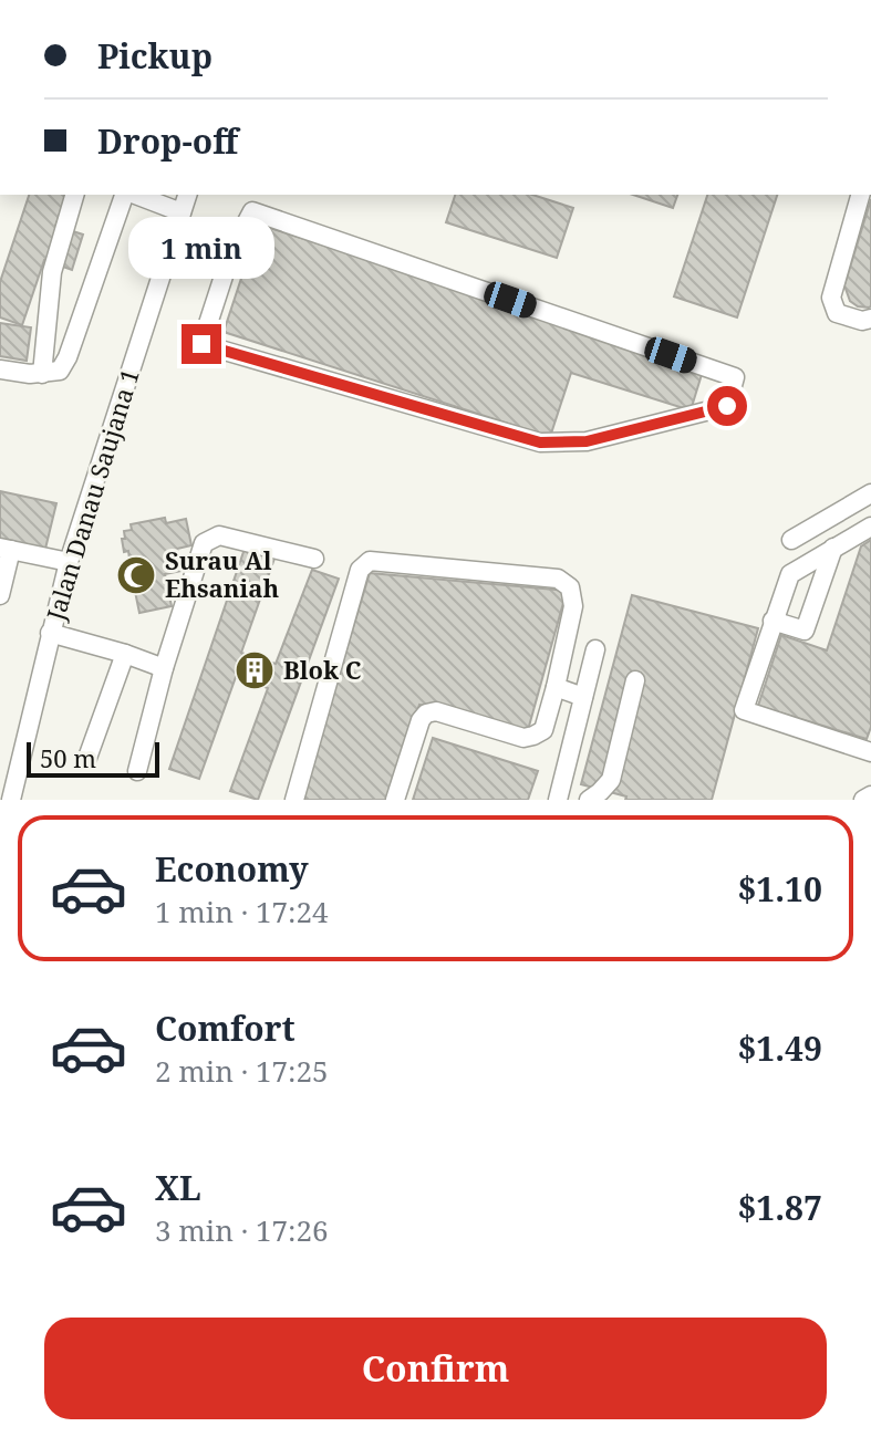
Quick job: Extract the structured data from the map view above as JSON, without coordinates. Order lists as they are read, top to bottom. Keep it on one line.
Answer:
{"streets":{"street":["Jalan Danau Saujana 1"]},"places":{"mosque":["Surau Al Ehsaniah"],"building":["Blok C"]},"scale_bar":"50 m","page":{"banner":["Pickup","Drop-off"],"bubble":"1 min","scale":"50 m","list":[{"name":"Economy","note":"1 min · 17:24","value":"$1.10"},{"name":"Comfort","note":"2 min · 17:25","value":"$1.49"},{"name":"XL","note":"3 min · 17:26","value":"$1.87"}],"buttons":"Confirm"}}
